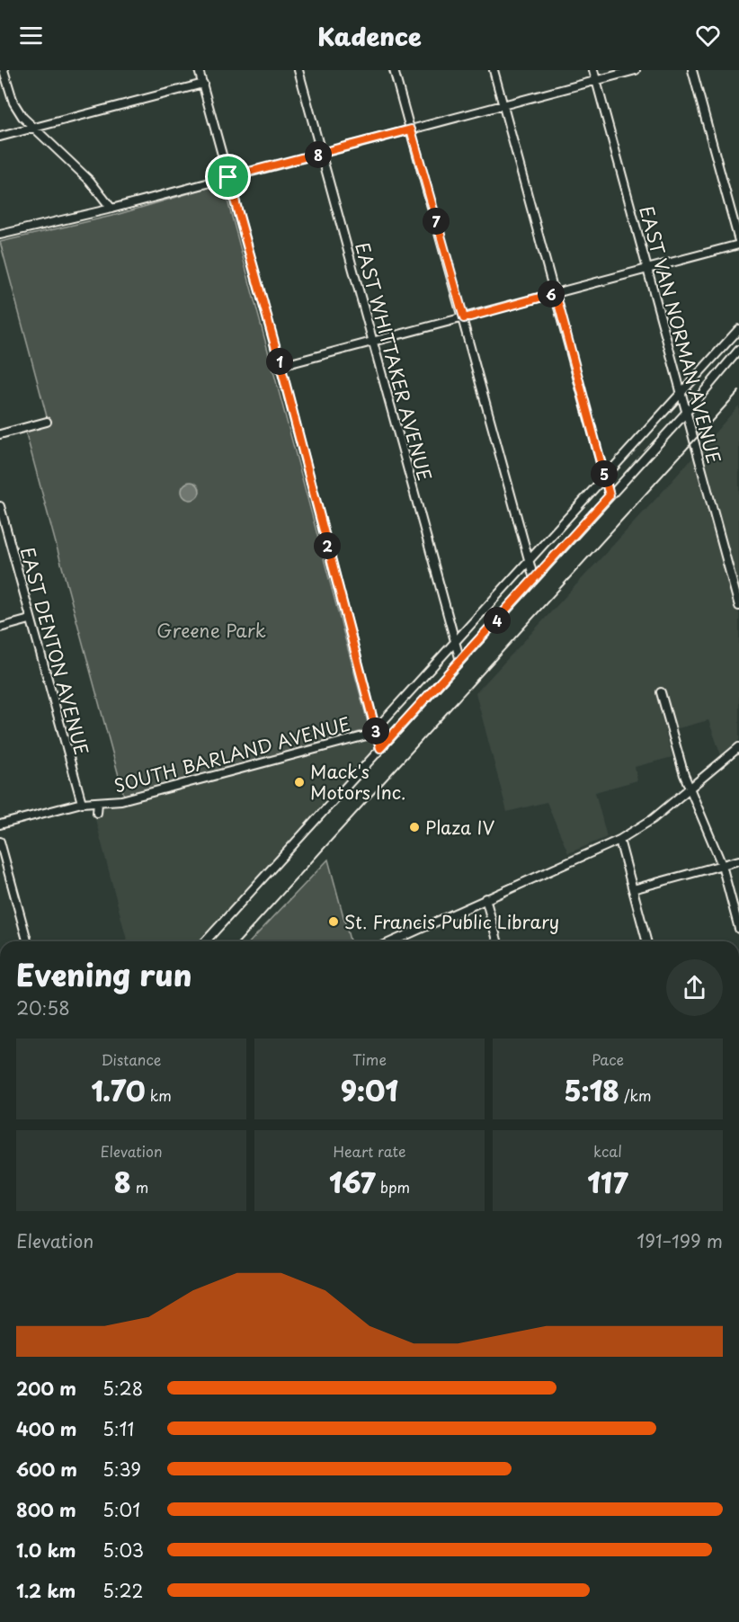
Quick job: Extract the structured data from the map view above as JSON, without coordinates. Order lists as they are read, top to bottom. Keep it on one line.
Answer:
{"streets":{"street":["EAST VAN NORMAN AVENUE","EAST WHITTAKER AVENUE","EAST DENTON AVENUE","SOUTH BARLAND AVENUE"]},"crossings":[["EAST DENTON AVENUE","SOUTH BARLAND AVENUE"]],"parks":["Greene Park"],"places":["Mack's Motors Inc.","Plaza IV","St. Francis Public Library"],"page":{"header":"Kadence","pins":["8","7","6","1","5","2","4","3"],"heading":["Evening run","20:58"],"stats":[["Distance","1.70 km"],["Time","9:01"],["Pace","5:18 /km"],["Elevation","8 m"],["Heart rate","167 bpm"],["kcal","117"]],"chart":["Elevation","191–199 m"],"list":[{"name":"200 m","note":"5:28"},{"name":"400 m","note":"5:11"},{"name":"600 m","note":"5:39"},{"name":"800 m","note":"5:01"},{"name":"1.0 km","note":"5:03"},{"name":"1.2 km","note":"5:22"}]}}
